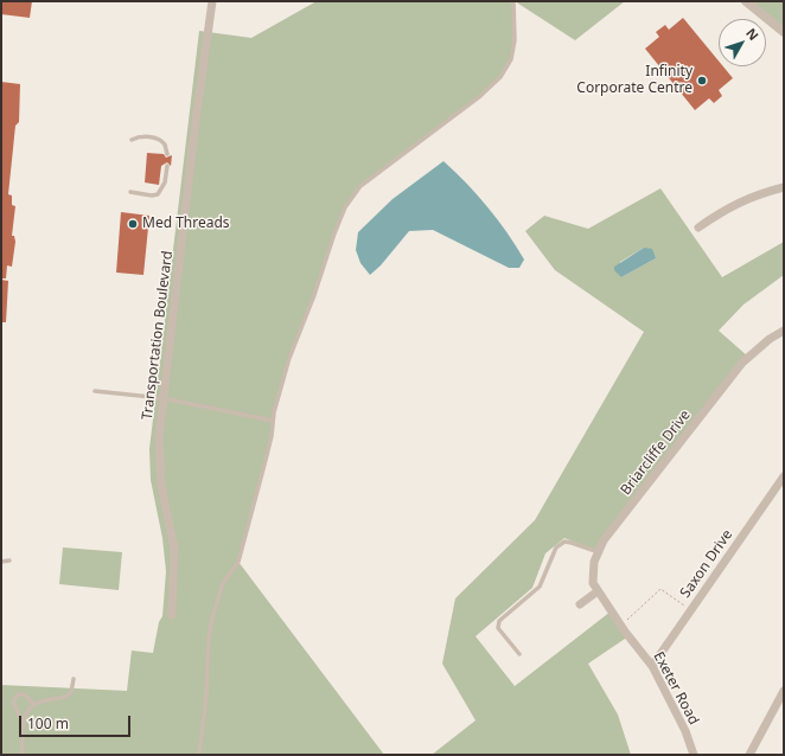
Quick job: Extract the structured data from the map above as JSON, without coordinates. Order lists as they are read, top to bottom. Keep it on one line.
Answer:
{"streets":{"street":["Transportation Boulevard","Briarcliffe Drive","Saxon Drive","Exeter Road"]},"crossings":[["Briarcliffe Drive","Exeter Road"],["Saxon Drive","Exeter Road"]],"places":["Infinity Corporate Centre","Med Threads"],"scale_bar":"100 m","north":"top right"}
